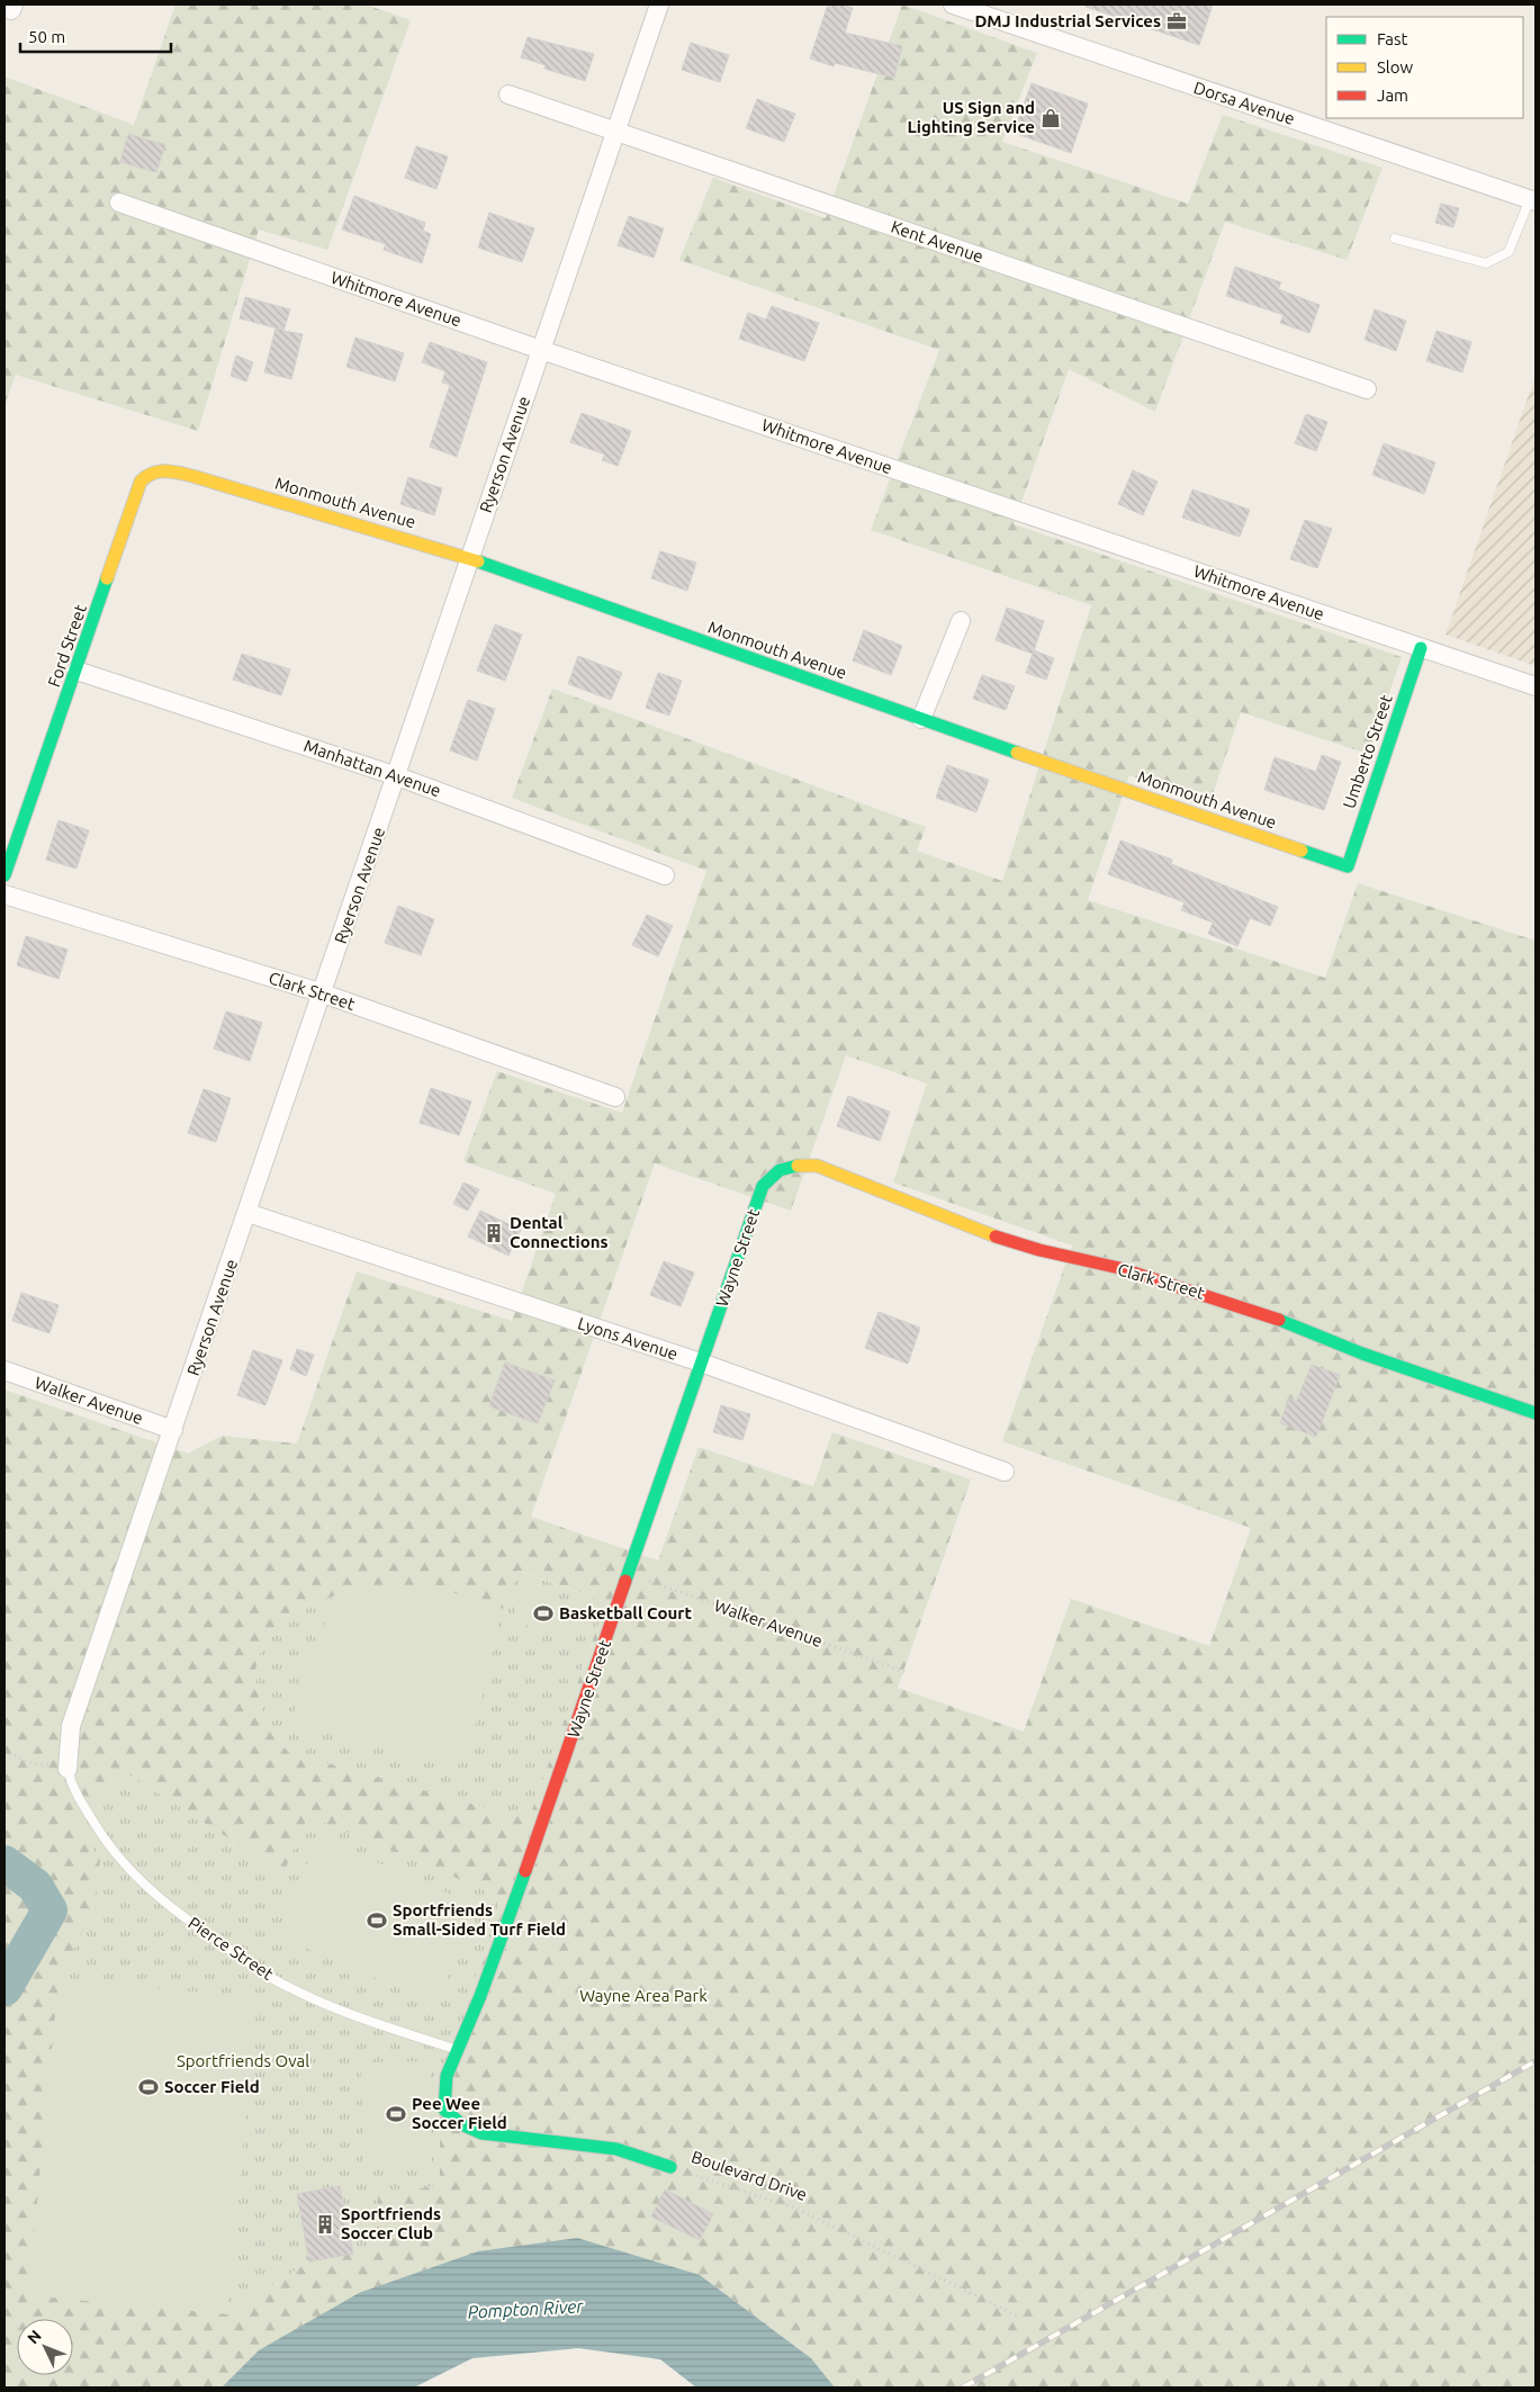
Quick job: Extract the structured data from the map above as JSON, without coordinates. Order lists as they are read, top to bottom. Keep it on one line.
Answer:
{"streets":{"street":["Dorsa Avenue","Kent Avenue","Whitmore Avenue","Ryerson Avenue","Monmouth Avenue","Ford Street","Umberto Street","Manhattan Avenue","Clark Street","Wayne Street","Lyons Avenue","Walker Avenue","Boulevard Drive"],"lane":["Pierce Street"]},"crossings":[["Kent Avenue","Ryerson Avenue"],["Whitmore Avenue","Ryerson Avenue"],["Whitmore Avenue","Umberto Street"],["Ryerson Avenue","Monmouth Avenue"],["Ryerson Avenue","Manhattan Avenue"],["Ryerson Avenue","Clark Street"],["Ryerson Avenue","Lyons Avenue"],["Ryerson Avenue","Walker Avenue"],["Ryerson Avenue","Pierce Street"],["Monmouth Avenue","Ford Street"],["Monmouth Avenue","Umberto Street"],["Ford Street","Manhattan Avenue"],["Clark Street","Wayne Street"],["Wayne Street","Lyons Avenue"],["Wayne Street","Walker Avenue"],["Wayne Street","Pierce Street"],["Wayne Street","Boulevard Drive"]],"water":["Pompton River"],"parks":["Wayne Area Park","Sportfriends Oval"],"places":{"office":["DMJ Industrial Services"],"shop":["US Sign and Lighting Service"],"building":["Dental Connections","Sportfriends Soccer Club"],"sports":["Basketball Court","Sportfriends Small-Sided Turf Field","Soccer Field","Pee Wee Soccer Field"]},"legend":["Fast","Slow","Jam"],"scale_bar":"50 m","north":"top left"}
